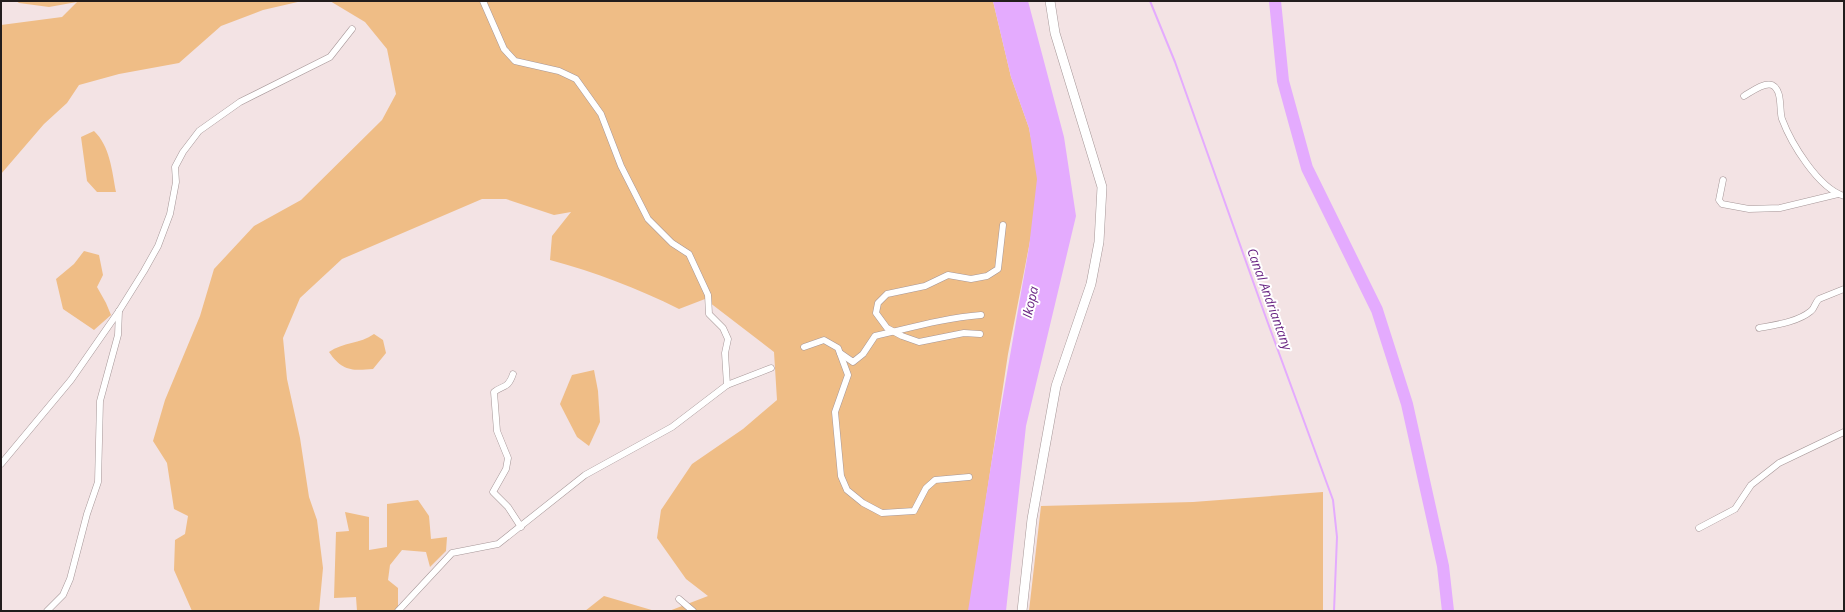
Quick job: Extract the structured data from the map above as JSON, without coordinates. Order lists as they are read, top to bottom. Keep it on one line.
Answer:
{"water":["Canal Andriantany","Ikopa"]}
